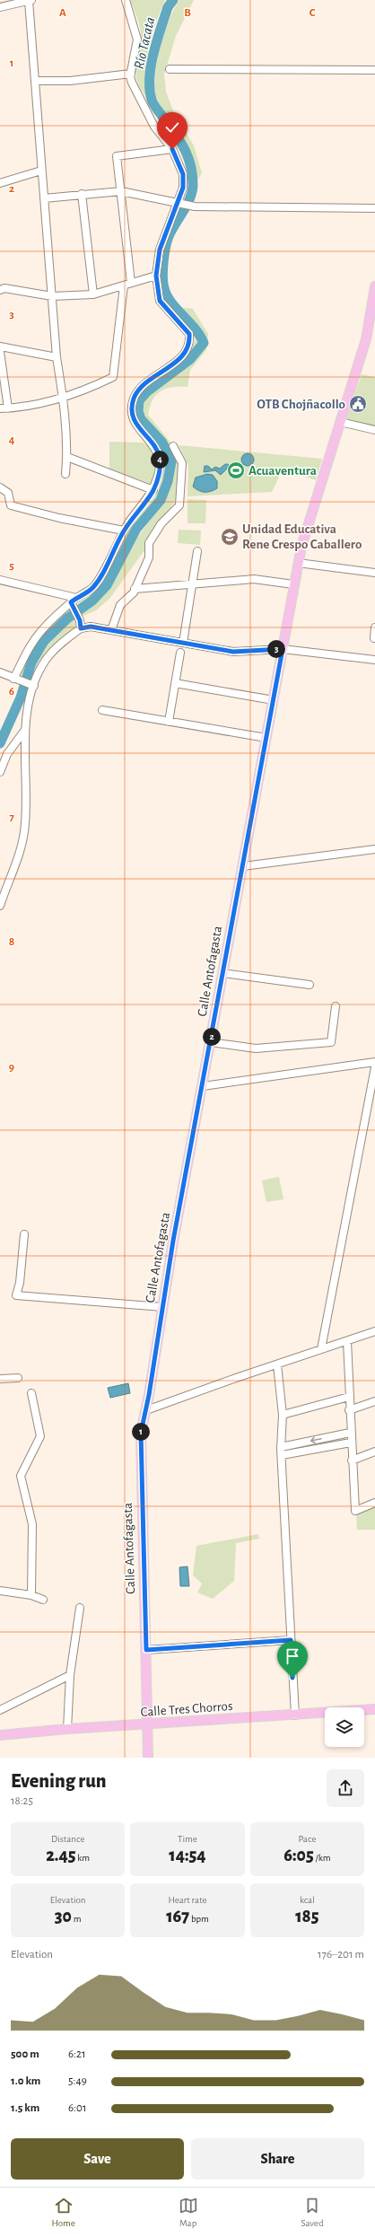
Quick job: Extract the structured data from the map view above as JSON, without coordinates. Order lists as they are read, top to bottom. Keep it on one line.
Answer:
{"streets":{"main road":["Calle Antofagasta","Calle Tres Chorros"]},"crossings":[["Calle Antofagasta","Calle Tres Chorros"]],"water":["Río Tacata"],"places":{"public building":["OTB Chojñacollo"],"sports":["Acuaventura"],"school or university":["Unidad Educativa Rene Crespo Caballero"]},"page":{"pins":["4","3","2","1"],"heading":["Evening run","18:25"],"stats":[["Distance","2.45 km"],["Time","14:54"],["Pace","6:05 /km"],["Elevation","30 m"],["Heart rate","167 bpm"],["kcal","185"]],"chart":["Elevation","176–201 m"],"list":[{"name":"500 m","note":"6:21"},{"name":"1.0 km","note":"5:49"},{"name":"1.5 km","note":"6:01"}],"buttons":["Save","Share"],"tabs":["Home","Map","Saved"]},"grid":{"columns":["A","B","C"],"rows":["1","2","3","4","5","6","7","8","9"]}}
